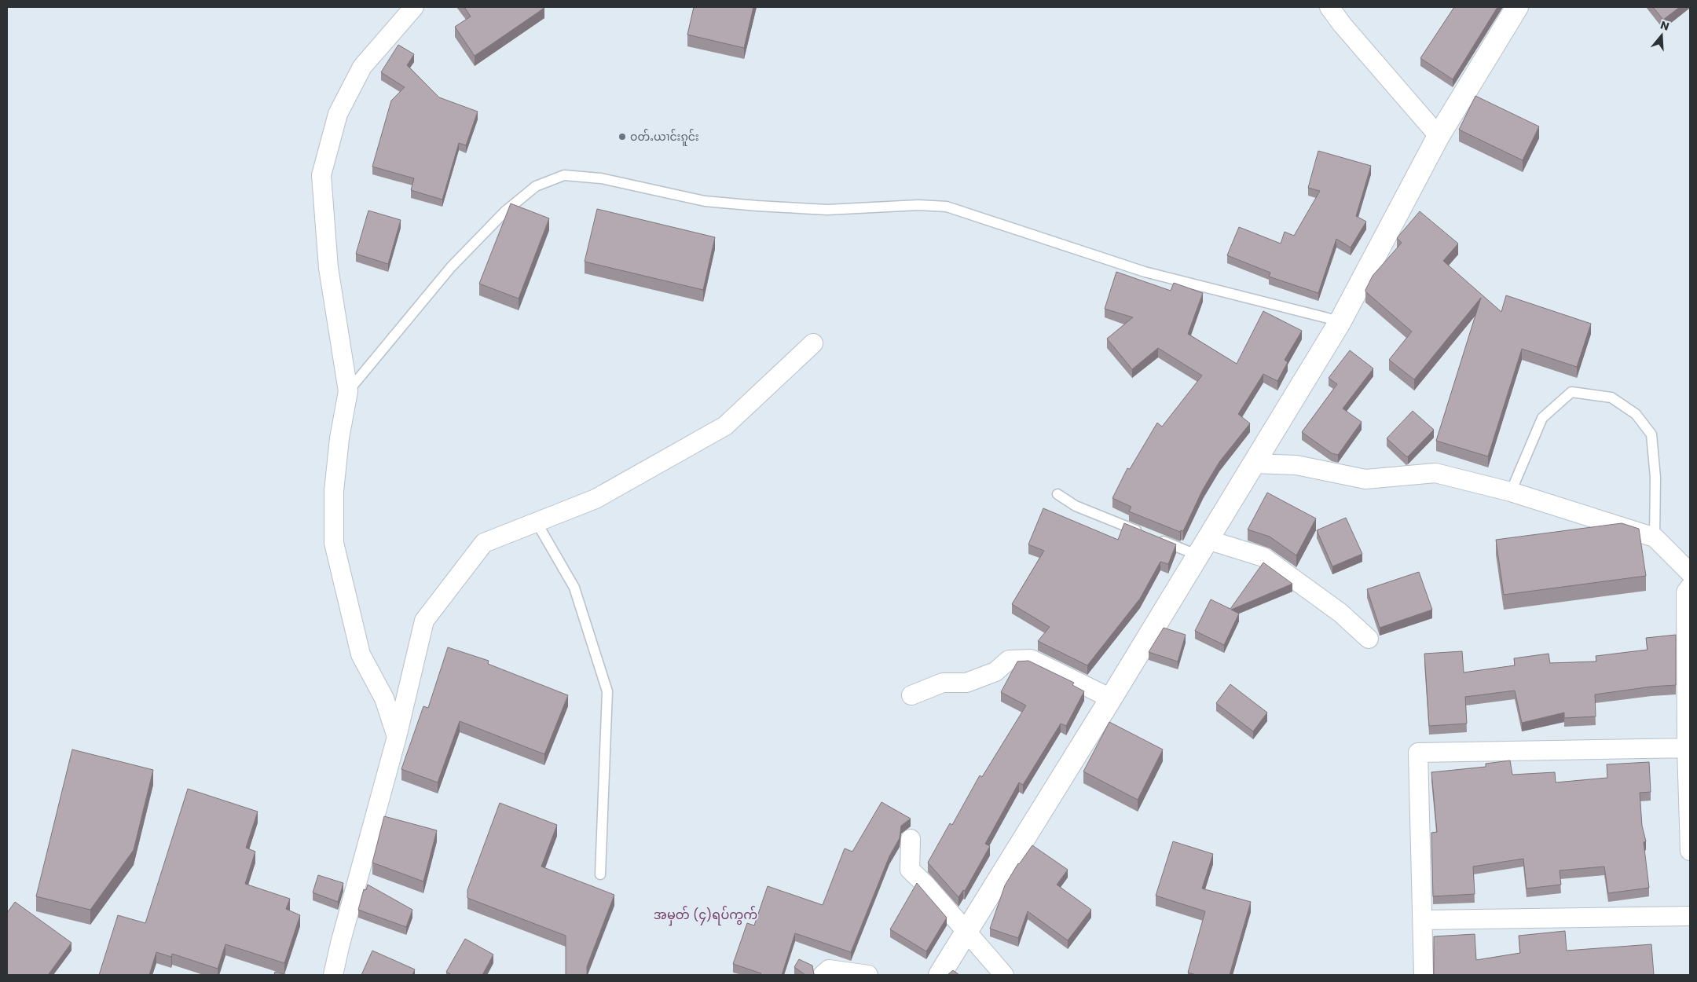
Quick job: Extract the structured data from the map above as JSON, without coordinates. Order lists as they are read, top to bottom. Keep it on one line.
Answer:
{"districts":["အမှတ် (၄)ရပ်ကွက်"],"places":["ဝတ်ႉယၢင်းၵူင်း"],"north":"top"}
